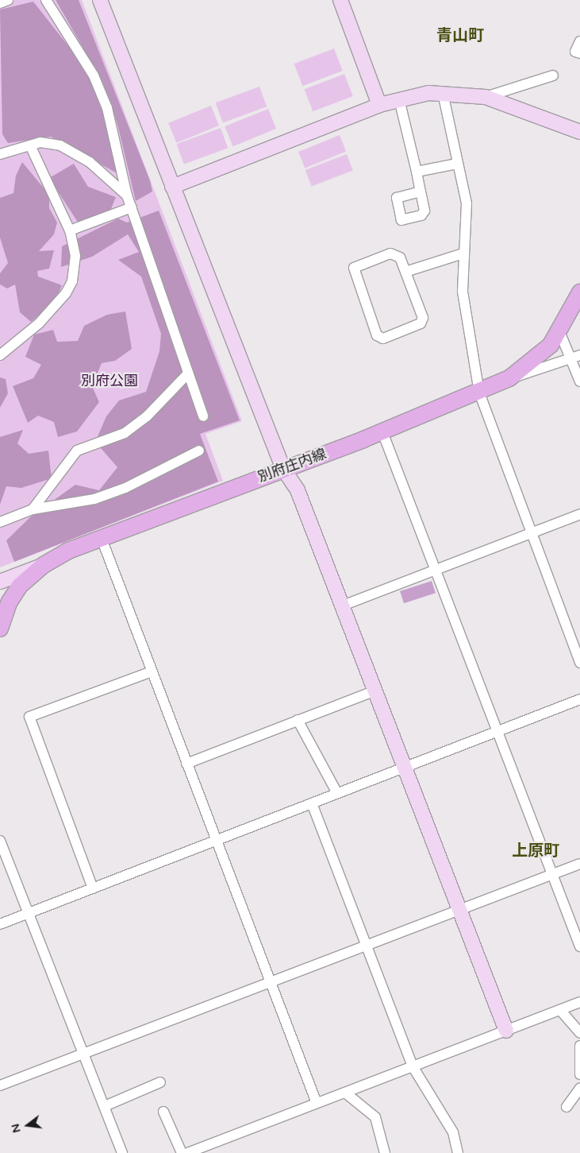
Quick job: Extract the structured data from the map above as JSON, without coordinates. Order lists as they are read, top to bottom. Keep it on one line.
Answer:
{"streets":{"main road":["別府庄内線"]},"districts":["青山町","上原町"],"parks":["別府公園"],"north":"left"}
